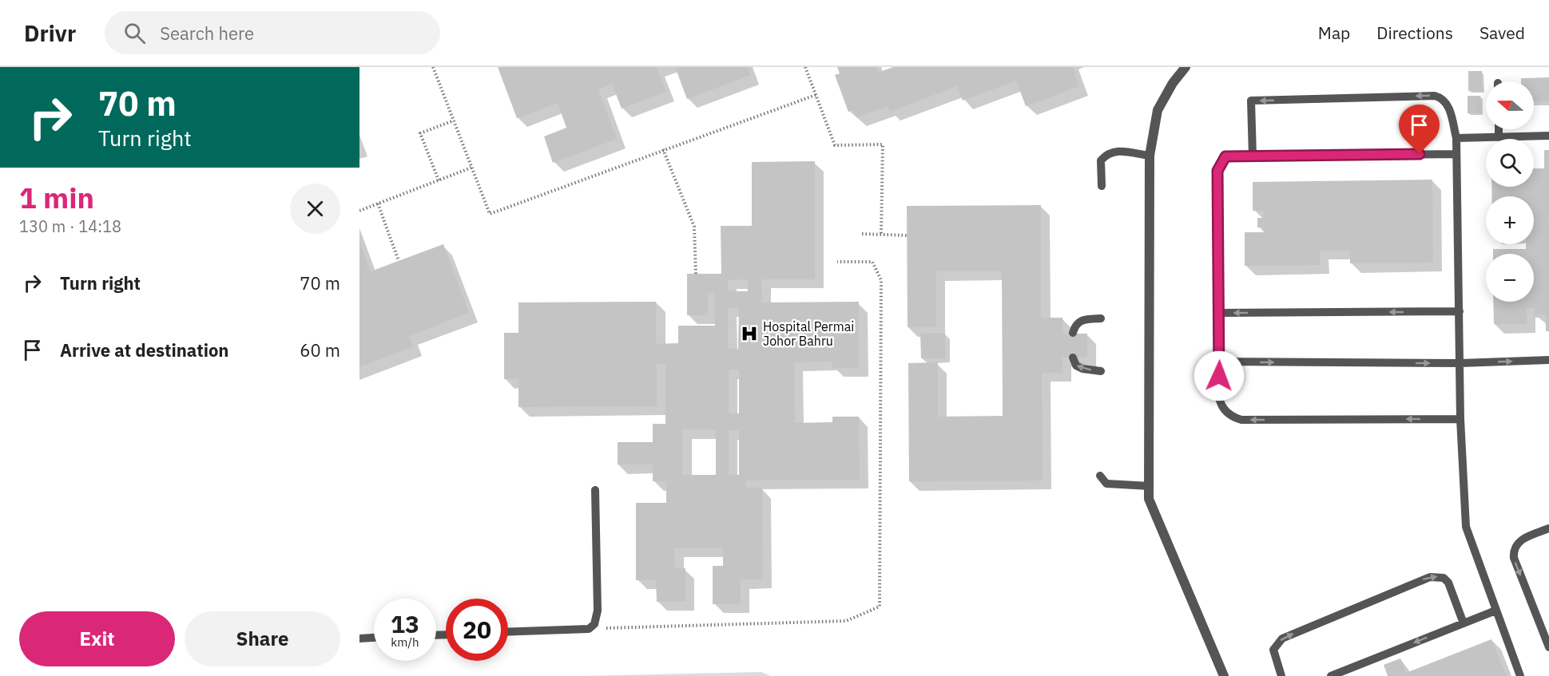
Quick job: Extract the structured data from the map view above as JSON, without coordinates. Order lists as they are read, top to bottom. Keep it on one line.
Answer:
{"places":{"hospital":["Hospital Permai Johor Bahru"]},"north":"left","page":{"header":"Drivr","search":"Search here","nav":["Map","Directions","Saved"],"turn":["70 m","Turn right"],"map_buttons":["+","−"],"heading":["1 min","130 m · 14:18"],"list":[{"name":"Turn right","value":"70 m"},{"name":"Arrive at destination","value":"60 m"}],"speed":"13 km/h","limit":"20","buttons":["Exit","Share"]}}
